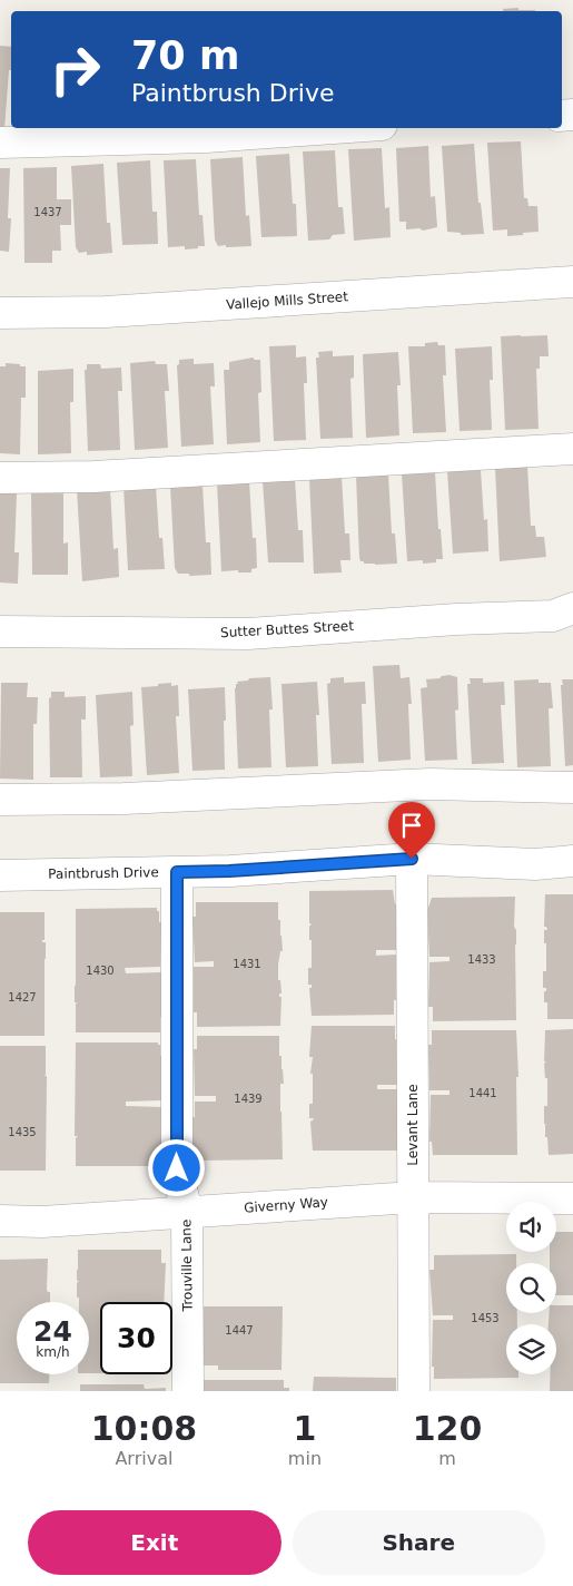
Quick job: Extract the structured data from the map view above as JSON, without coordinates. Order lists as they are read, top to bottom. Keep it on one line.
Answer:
{"streets":{"street":["Vallejo Mills Street","Sutter Buttes Street","Paintbrush Drive","Levant Lane","Giverny Way","Trouville Lane"]},"crossings":[["Paintbrush Drive","Levant Lane"],["Paintbrush Drive","Trouville Lane"],["Levant Lane","Giverny Way"],["Giverny Way","Trouville Lane"]],"house_numbers":["1437","1433","1431","1430","1427","1441","1439","1435","1453","1447"],"page":{"turn":["70 m","Paintbrush Drive"],"speed":"24 km/h","limit":"30","eta":["10:08","Arrival","1","min","120","m"],"buttons":["Exit","Share"]}}
